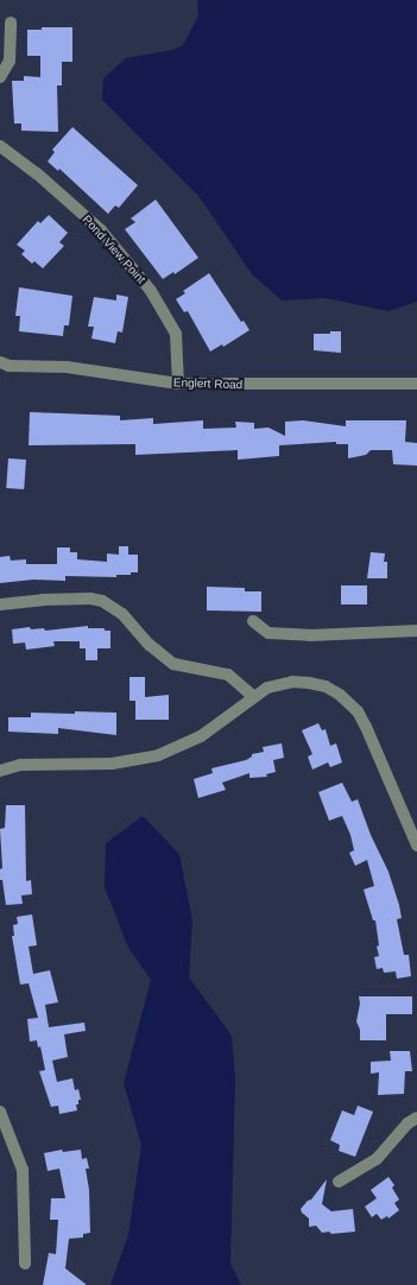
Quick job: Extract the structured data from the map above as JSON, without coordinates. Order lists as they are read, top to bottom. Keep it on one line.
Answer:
{"streets":{"street":["Pond View Point","Englert Road"]},"crossings":[["Pond View Point","Englert Road"]]}
